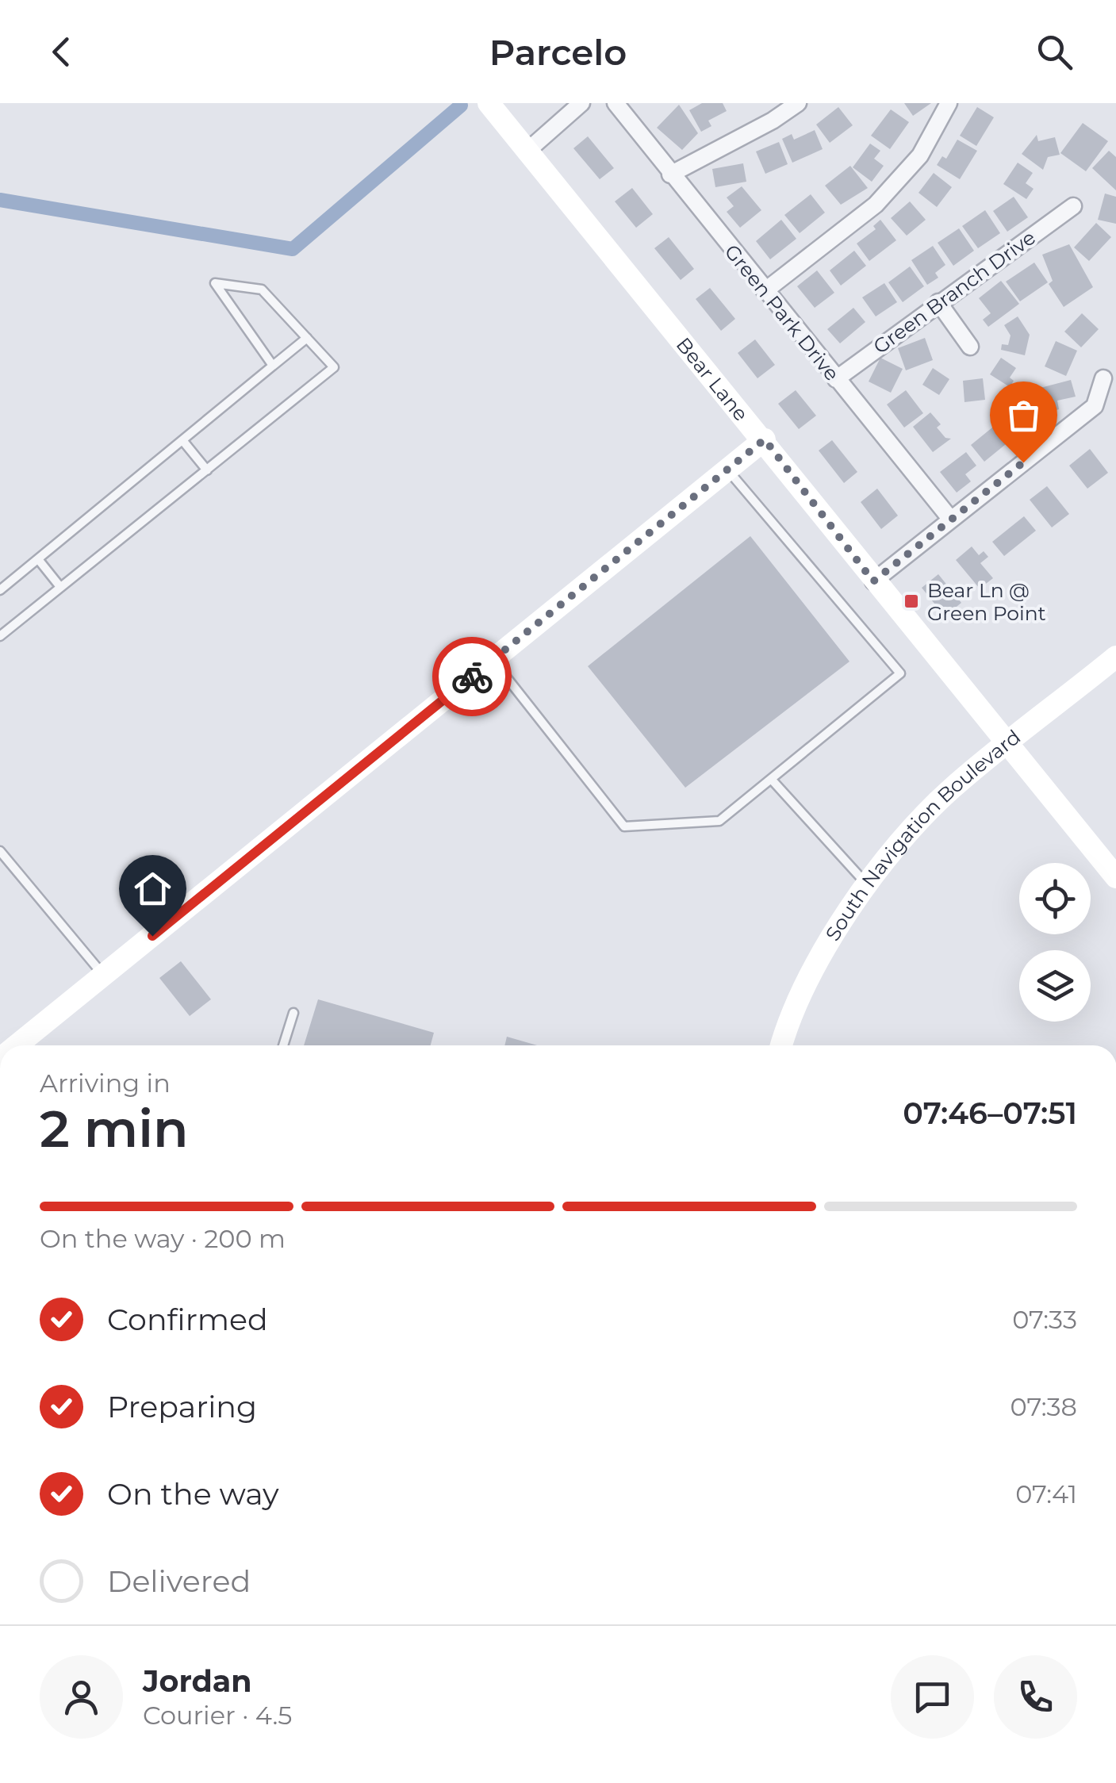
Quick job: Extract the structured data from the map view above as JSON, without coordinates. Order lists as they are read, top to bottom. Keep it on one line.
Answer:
{"streets":{"street":["Green Branch Drive","Green Park Drive","Bear Lane","South Navigation Boulevard"]},"crossings":[["Green Branch Drive","Green Park Drive"],["Bear Lane","South Navigation Boulevard"]],"places":{"transit":["Bear Ln @ Green Point"]},"page":{"header":"Parcelo","heading":["2 min","Arriving in","07:46–07:51"],"panel":["Jordan","Courier · 4.5"],"bar":"On the way · 200 m","list":[["Confirmed","07:33"],["Preparing","07:38"],["On the way","07:41"],"Delivered"]}}
